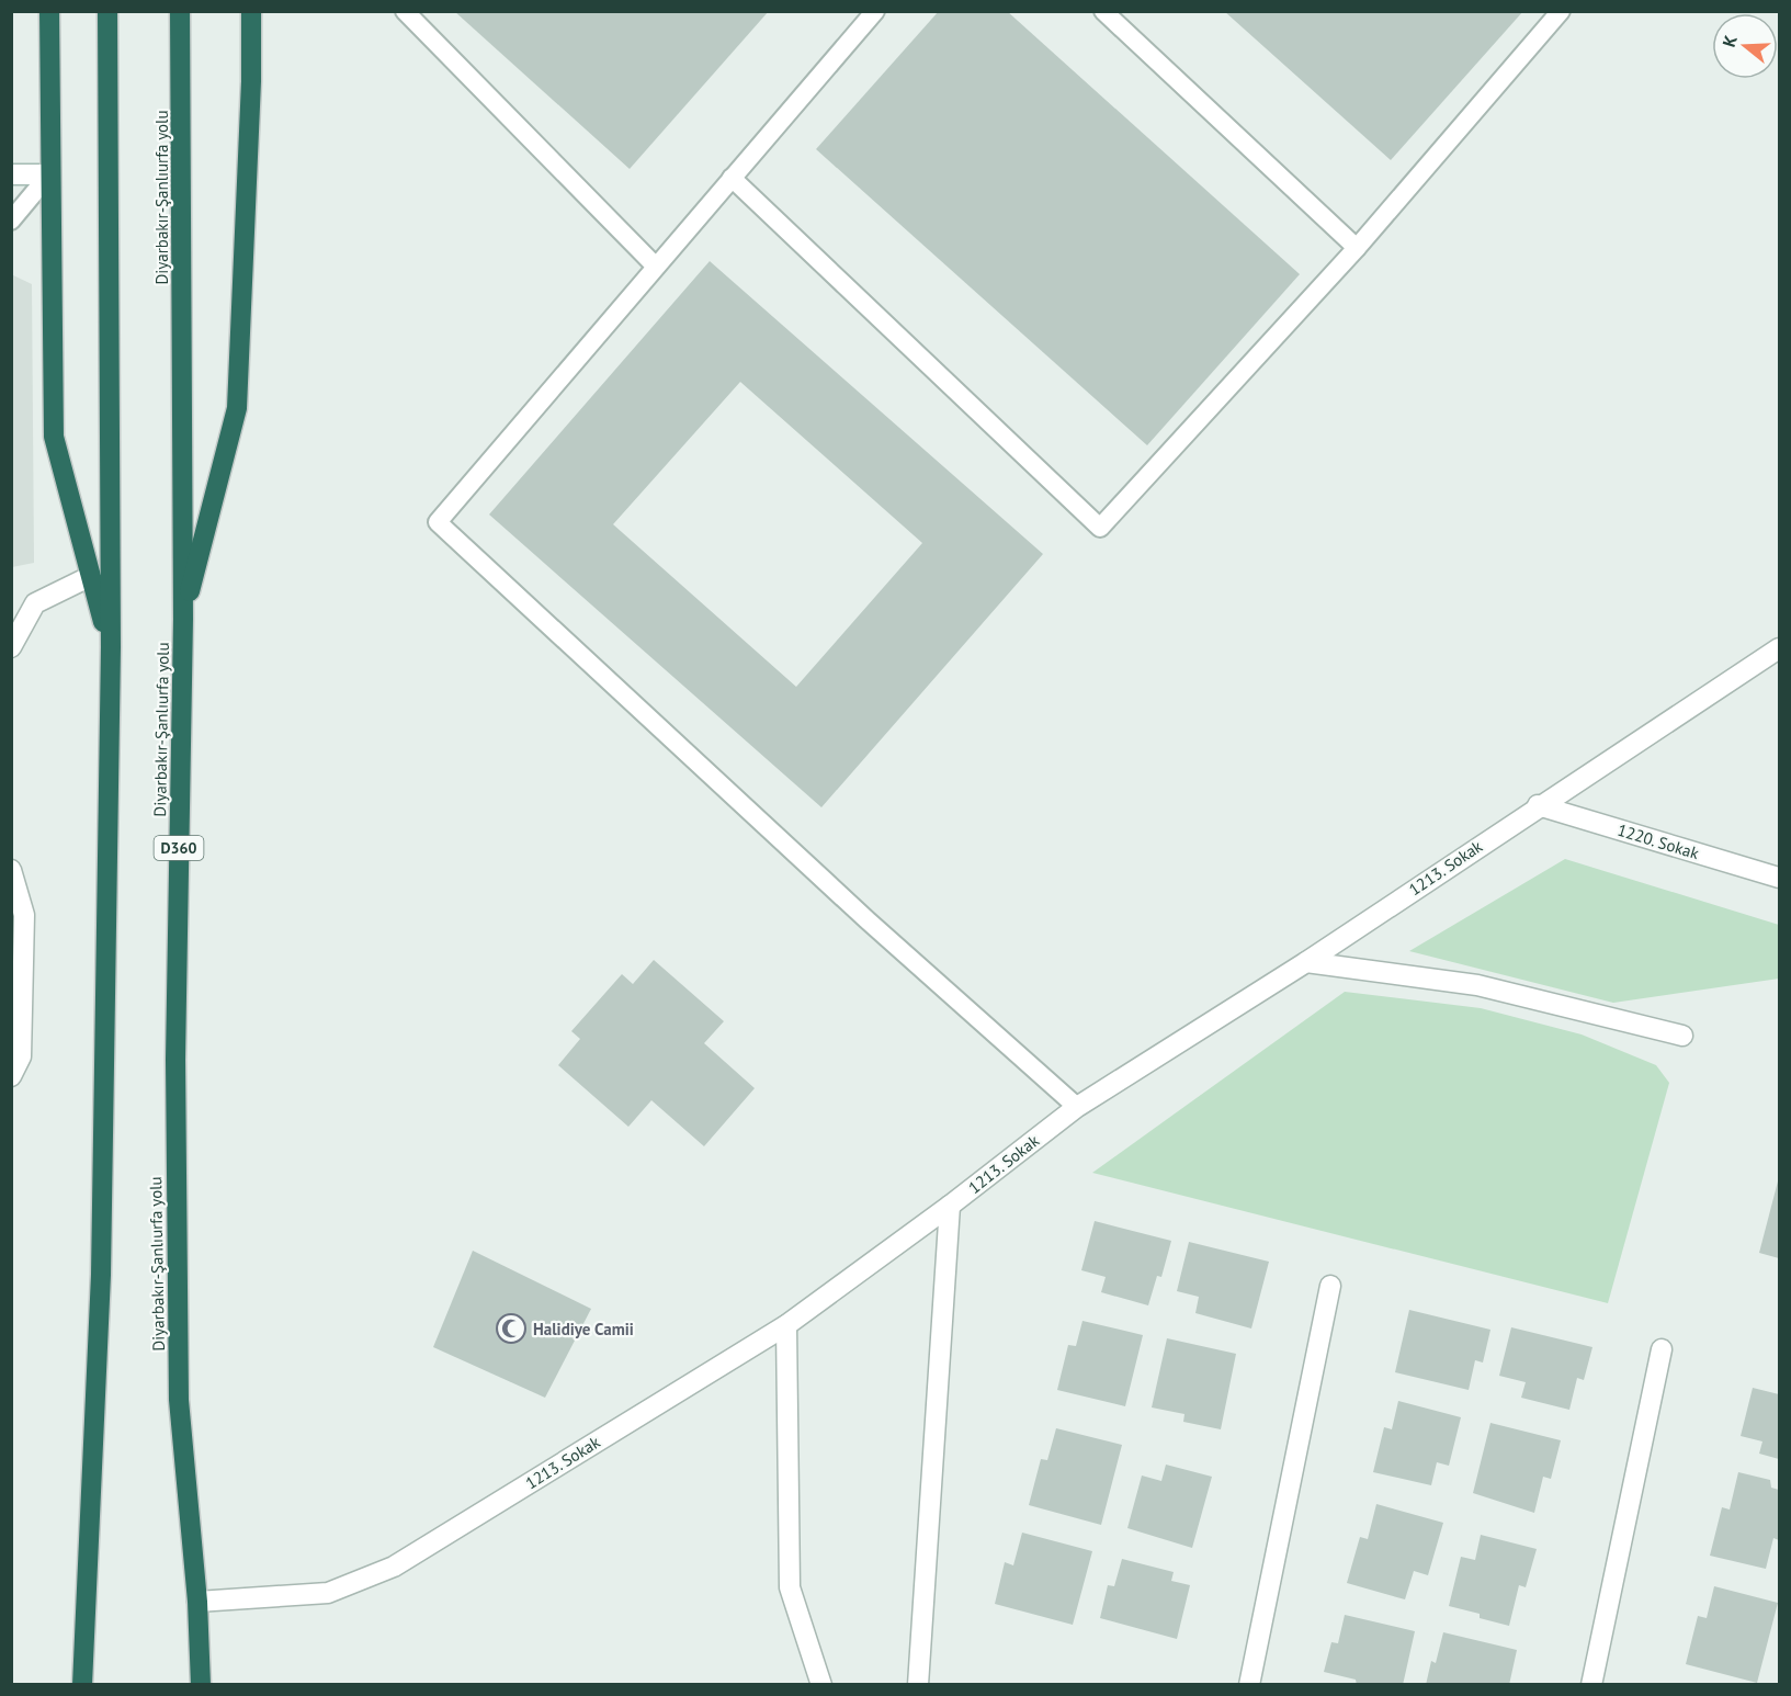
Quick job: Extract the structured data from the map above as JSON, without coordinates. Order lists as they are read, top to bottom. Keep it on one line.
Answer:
{"streets":{"highway":["Diyarbakır-Şanlıurfa yolu","D360"],"street":["1220. Sokak","1213. Sokak"]},"crossings":[["Diyarbakır-Şanlıurfa yolu","1213. Sokak"],["1220. Sokak","1213. Sokak"]],"places":{"mosque":["Halidiye Camii"]},"north":"left"}
